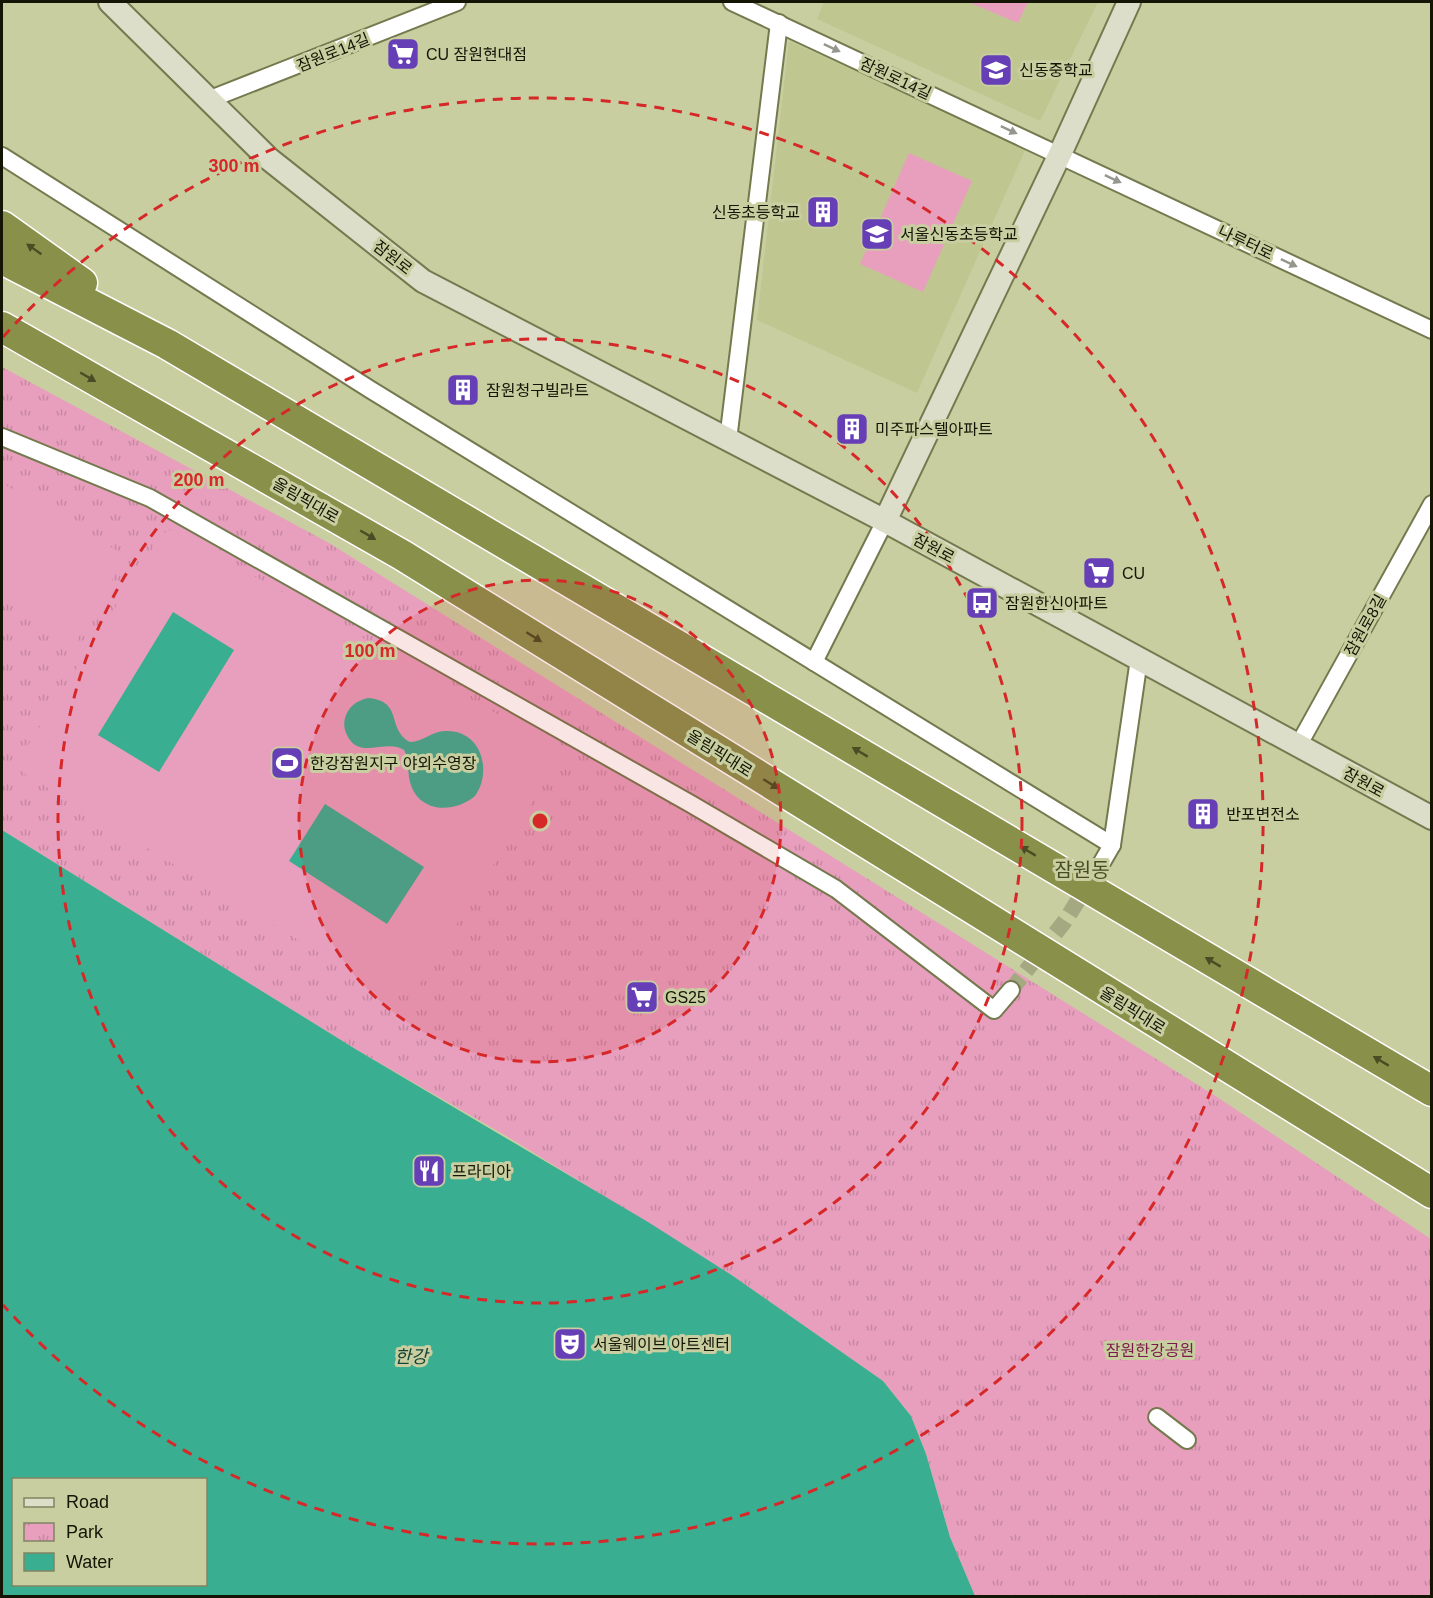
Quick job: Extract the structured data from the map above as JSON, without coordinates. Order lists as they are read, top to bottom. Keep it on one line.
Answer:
{"streets":{"highway":["올림픽대로"],"main road":["잠원로"],"street":["잠원로14길","나루터로","잠원로8길"]},"crossings":[["잠원로14길","나루터로"],["잠원로14길","잠원로"],["잠원로","잠원로8길"]],"one_way":["잠원로14길","나루터로"],"districts":["잠원동"],"water":["한강"],"parks":["잠원한강공원"],"places":{"supermarket":["CU 잠원현대점","CU","GS25"],"school or university":["신동중학교","서울신동초등학교"],"building":["신동초등학교","잠원청구빌라트","미주파스텔아파트","반포변전소"],"bus stop":["잠원한신아파트"],"sports":["한강잠원지구 야외수영장"],"restaurant":["프라디아"],"theatre":["서울웨이브 아트센터"]},"legend":["Road","Park","Water"],"rings":["300 m","200 m","100 m"]}
